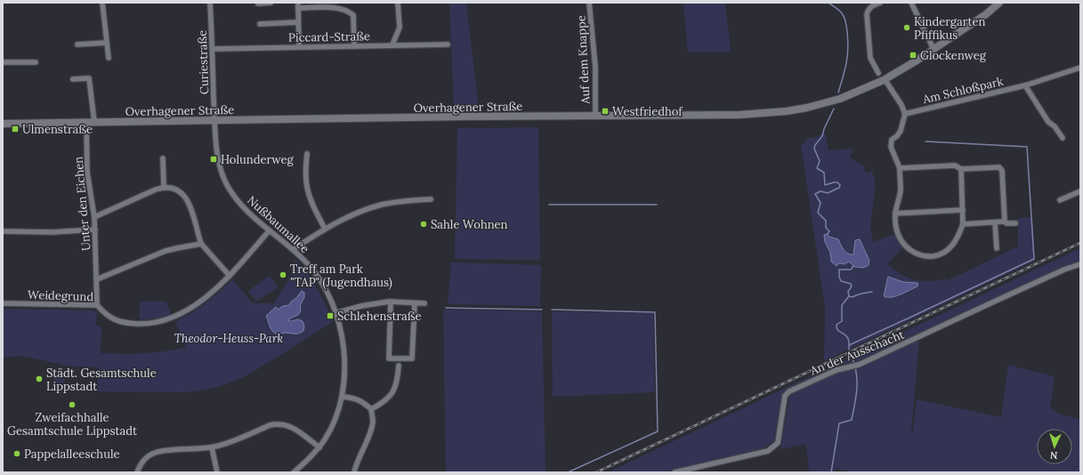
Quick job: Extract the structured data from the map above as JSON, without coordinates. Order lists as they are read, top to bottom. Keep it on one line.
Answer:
{"streets":{"main road":["Overhagener Straße"],"street":["Piccard-Straße","Auf dem Knappe","Curiestraße","Am Schloßpark","Unter den Eichen","Nußbaumallee","Weidegrund","An der Ausschacht"]},"crossings":[["Piccard-Straße","Curiestraße"],["Auf dem Knappe","Overhagener Straße"],["Curiestraße","Overhagener Straße"],["Curiestraße","Nußbaumallee"],["Overhagener Straße","Unter den Eichen"],["Overhagener Straße","Nußbaumallee"],["Unter den Eichen","Weidegrund"],["Nußbaumallee","Weidegrund"]],"parks":["Theodor-Heuss-Park"],"places":{"other":["Kindergarten Pfiffikus","Sahle Wohnen","Treff am Park \"TAP\" (Jugendhaus)","Städt. Gesamtschule Lippstadt","Zweifachhalle Gesamtschule Lippstadt","Pappelalleeschule"],"transit":["Glockenweg","Westfriedhof","Ulmenstraße","Holunderweg","Schlehenstraße"]},"north":"bottom"}
